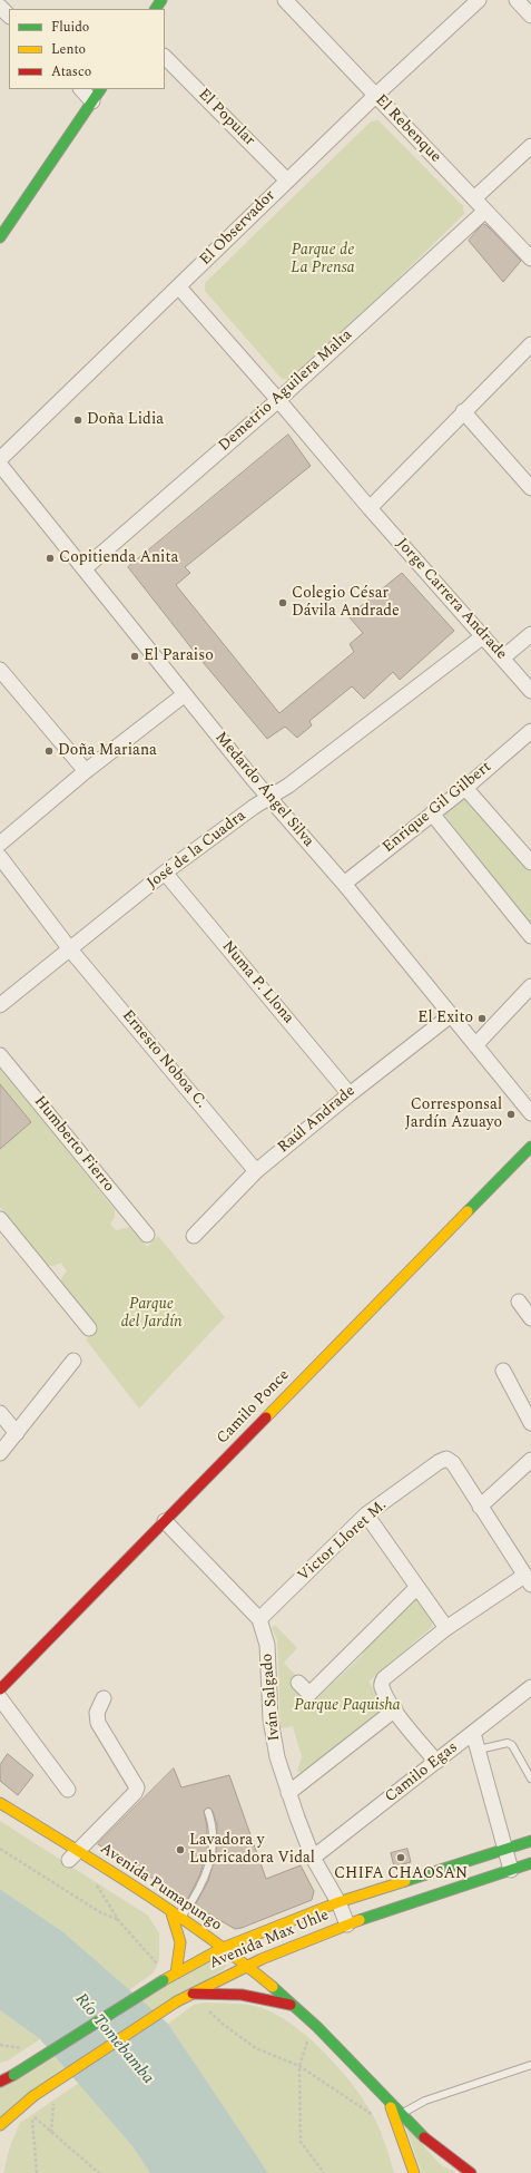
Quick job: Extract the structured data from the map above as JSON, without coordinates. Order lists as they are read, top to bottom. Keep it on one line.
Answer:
{"streets":{"main road":["Camilo Ponce","Avenida Pumapungo","Avenida Max Uhle"],"street":["El Popular","El Rebenque","El Observador","Demetrio Aguilera Malta","Jorge Carrera Andrade","Medardo Ángel Silva","Enrique Gil Gilbert","José de la Cuadra","Numa P. Llona","Ernesto Noboa C.","Raúl Andrade","Humberto Fierro","Victor Lloret M.","Iván Salgado","Camilo Egas"]},"crossings":[["El Popular","El Observador"],["El Rebenque","El Observador"],["El Rebenque","Demetrio Aguilera Malta"],["El Observador","Jorge Carrera Andrade"],["Demetrio Aguilera Malta","Jorge Carrera Andrade"],["Demetrio Aguilera Malta","Medardo Ángel Silva"],["Jorge Carrera Andrade","José de la Cuadra"],["Medardo Ángel Silva","Enrique Gil Gilbert"],["Medardo Ángel Silva","José de la Cuadra"],["Medardo Ángel Silva","Raúl Andrade"],["José de la Cuadra","Numa P. Llona"],["José de la Cuadra","Ernesto Noboa C."],["Numa P. Llona","Raúl Andrade"],["Ernesto Noboa C.","Raúl Andrade"],["Camilo Ponce","Iván Salgado"],["Victor Lloret M.","Iván Salgado"],["Iván Salgado","Camilo Egas"],["Iván Salgado","Avenida Max Uhle"],["Avenida Pumapungo","Avenida Max Uhle"]],"water":["Río Tomebamba"],"parks":["Parque de La Prensa","Parque del Jardín","Parque Paquisha"],"places":["Doña Lidia","Copitienda Anita","Colegio César Dávila Andrade","El Paraiso","Doña Mariana","El Exito","Corresponsal Jardín Azuayo","Lavadora y Lubricadora Vidal","CHIFA CHAOSAN"],"legend":["Fluido","Lento","Atasco"]}
